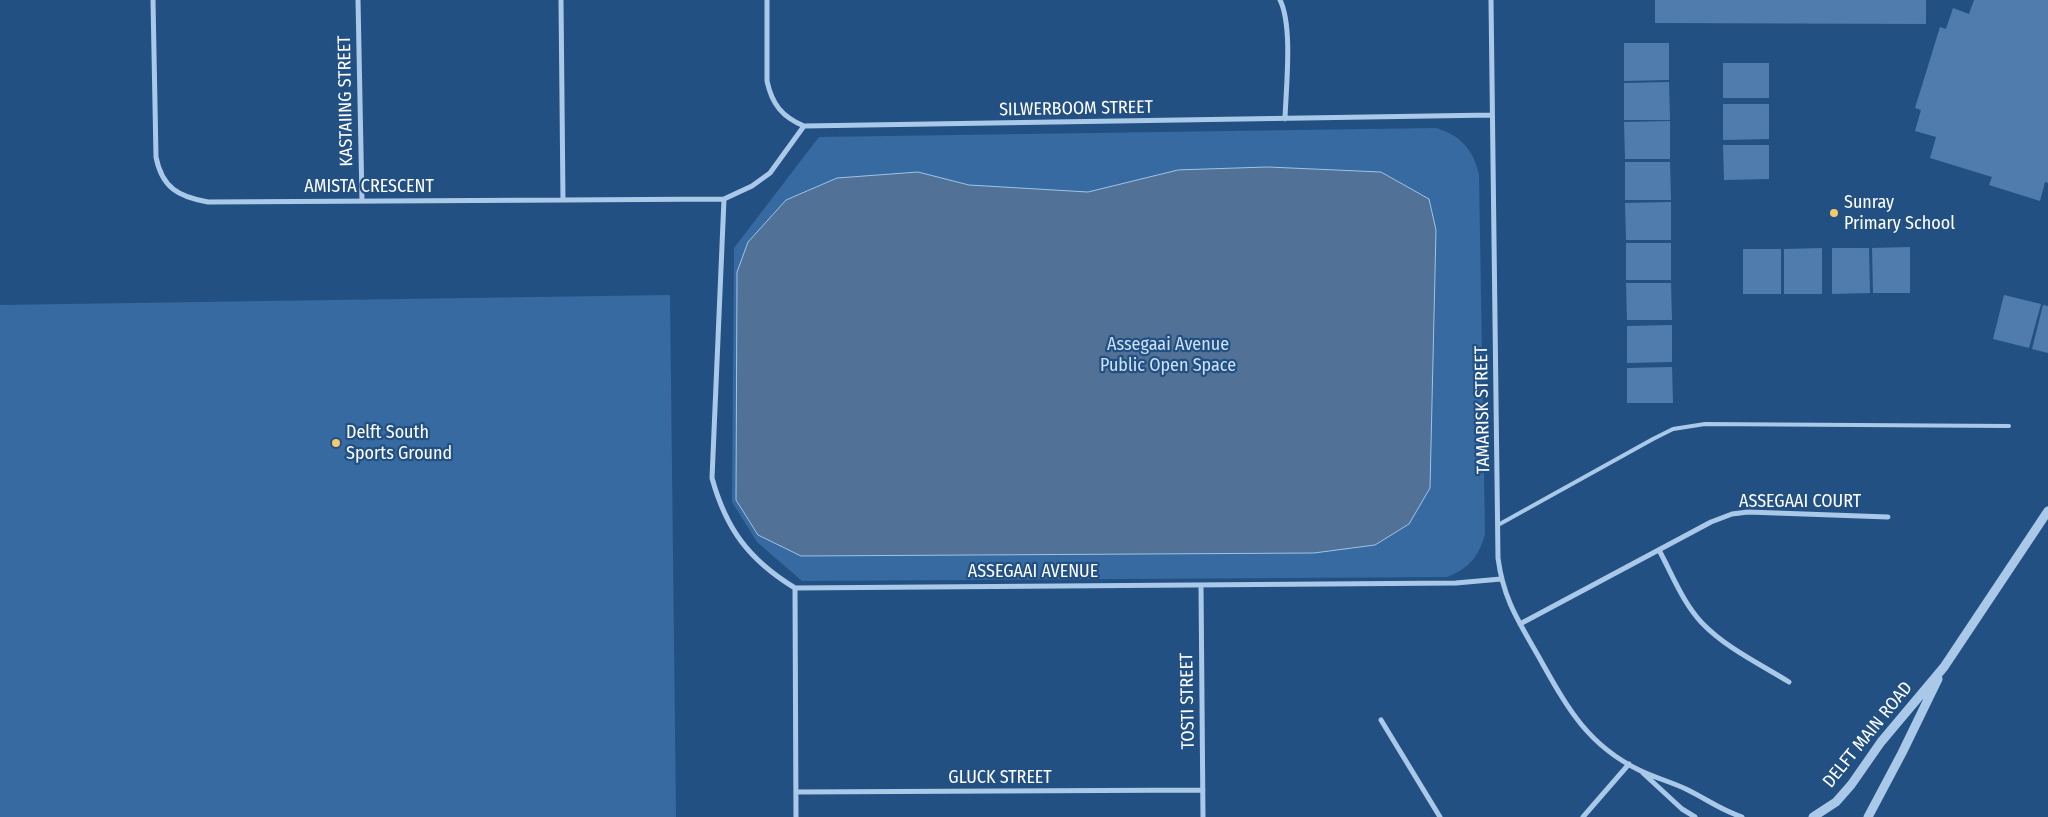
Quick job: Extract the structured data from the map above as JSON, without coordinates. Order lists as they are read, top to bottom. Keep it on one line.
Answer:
{"streets":{"street":["KASTAIING STREET","SILWERBOOM STREET","AMISTA CRESCENT","TAMARISK STREET","ASSEGAAI COURT","ASSEGAAI AVENUE","TOSTI STREET","DELFT MAIN ROAD","GLUCK STREET"]},"crossings":[["KASTAIING STREET","AMISTA CRESCENT"],["SILWERBOOM STREET","TAMARISK STREET"],["TAMARISK STREET","ASSEGAAI COURT"],["TAMARISK STREET","ASSEGAAI AVENUE"],["ASSEGAAI AVENUE","TOSTI STREET"],["TOSTI STREET","GLUCK STREET"]],"parks":["Assegaai Avenue Public Open Space"],"places":["Sunray Primary School","Delft South Sports Ground"]}
